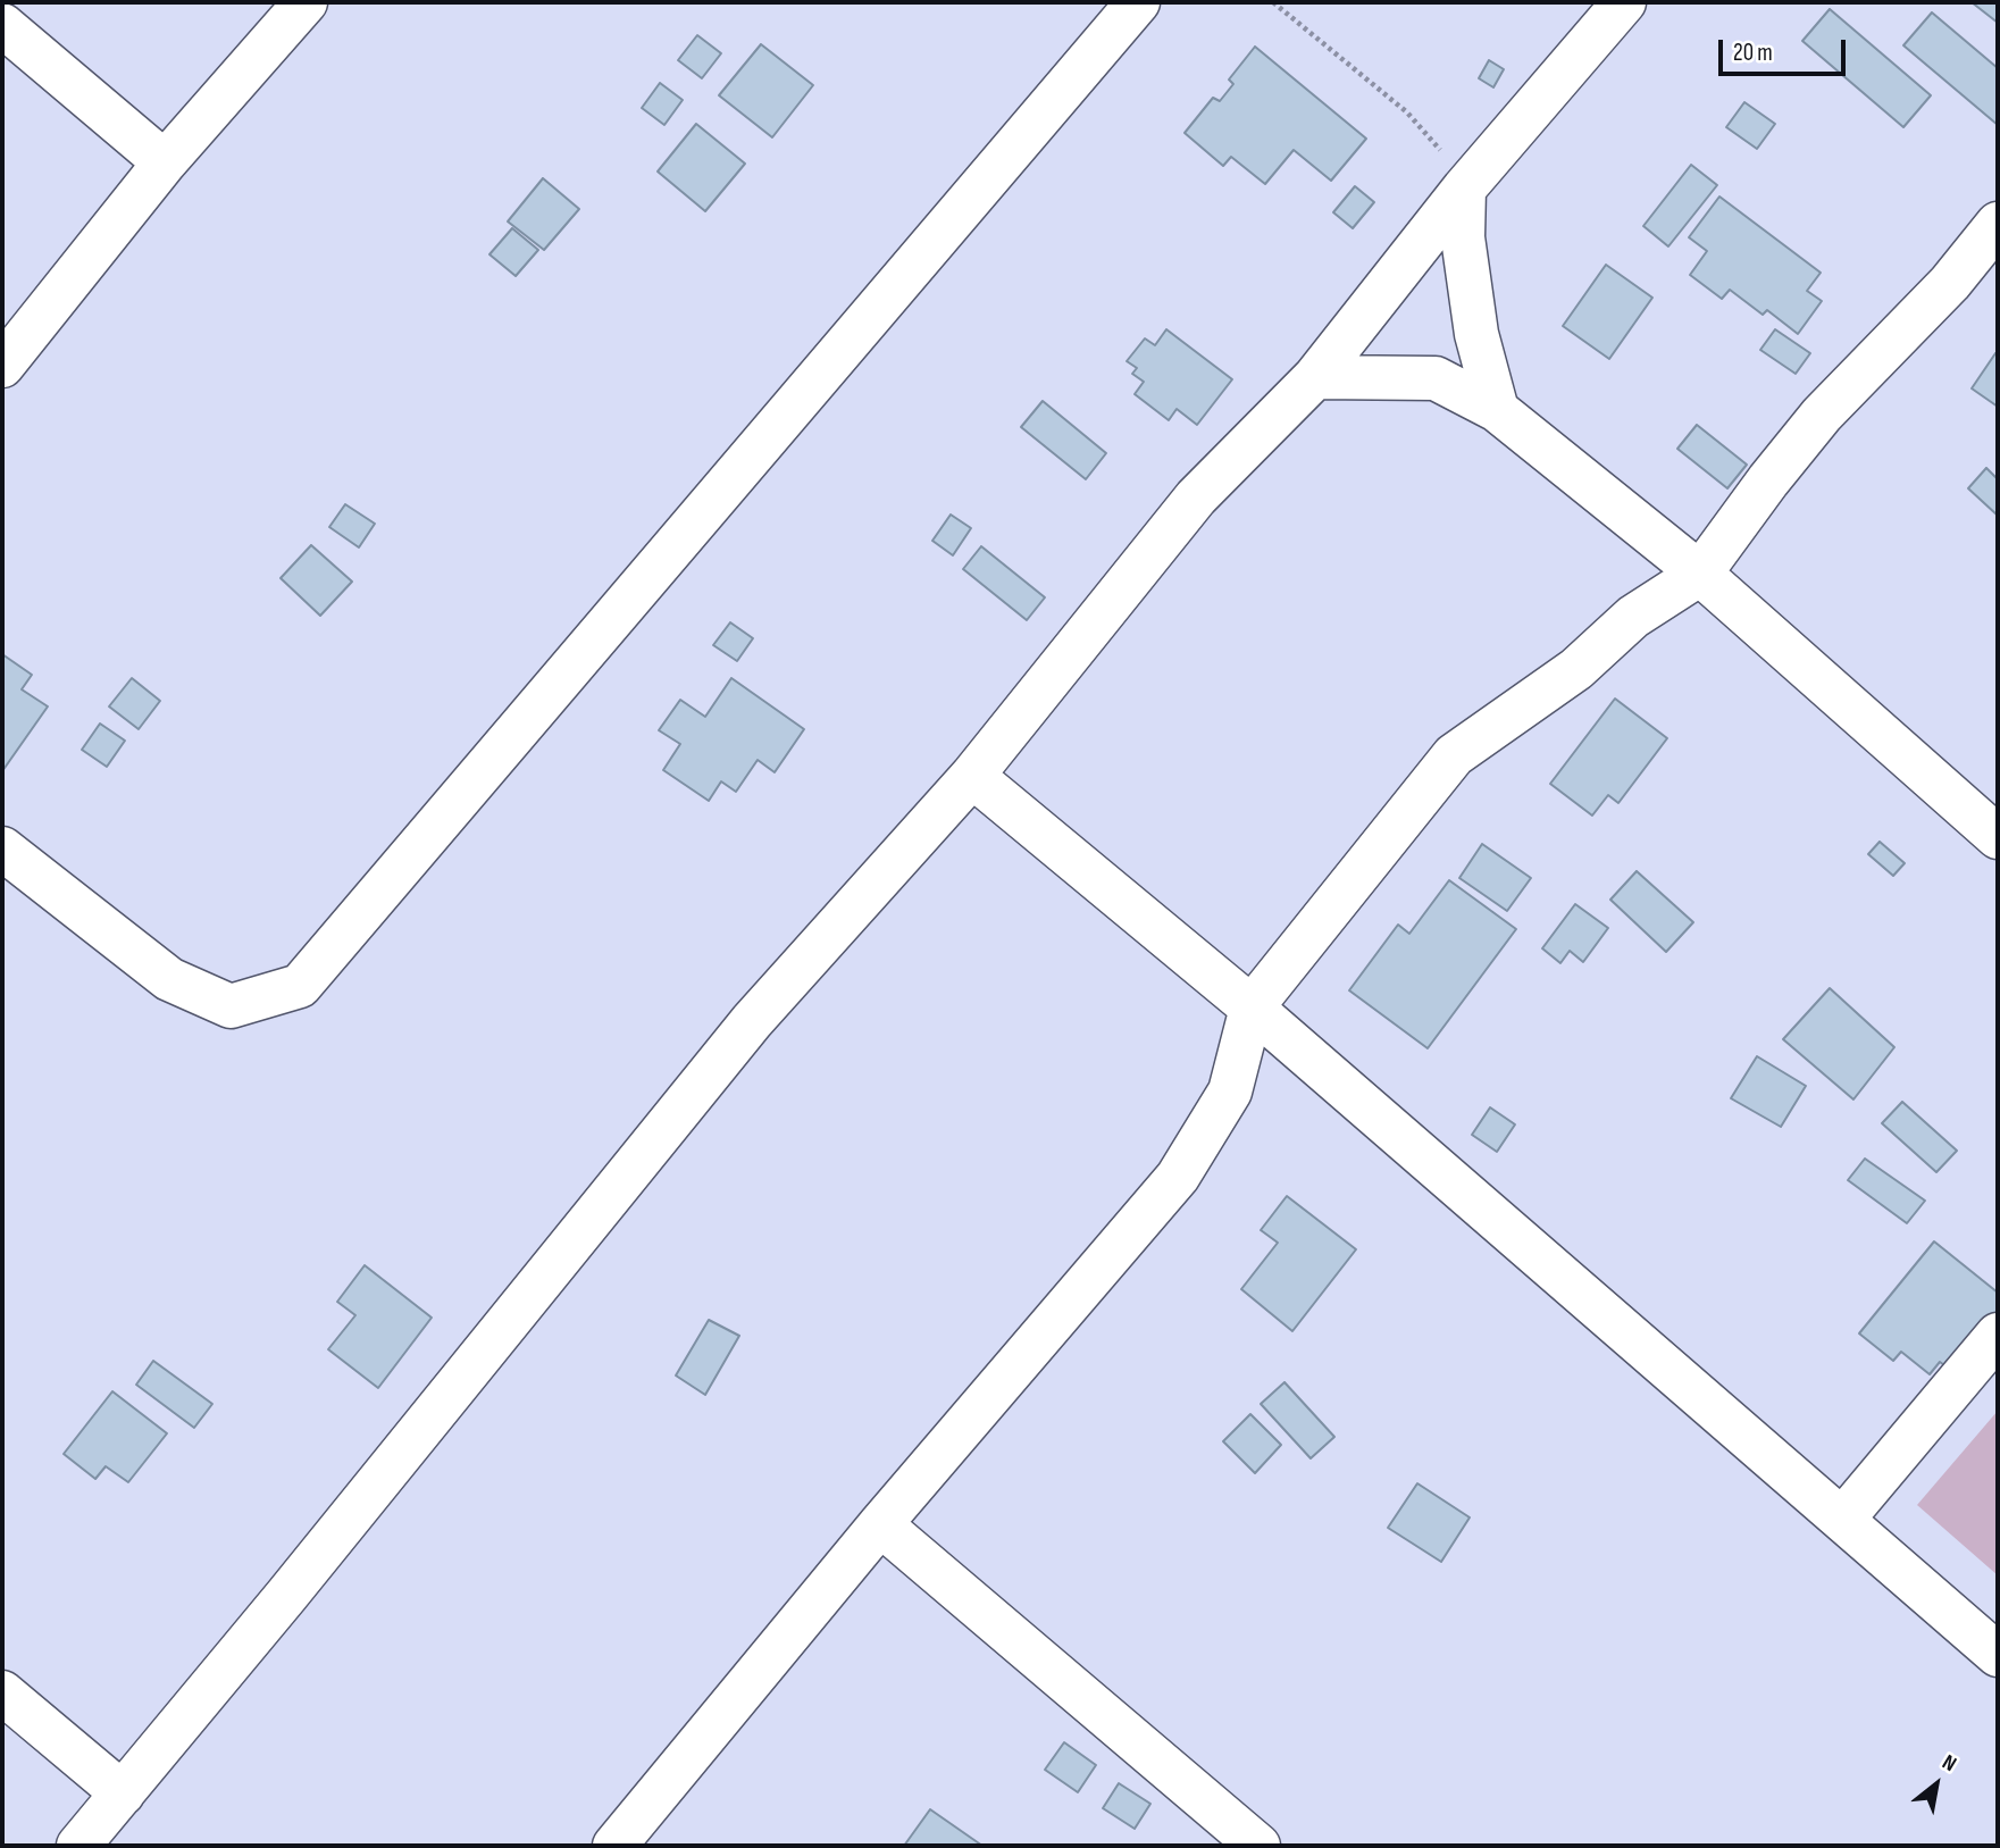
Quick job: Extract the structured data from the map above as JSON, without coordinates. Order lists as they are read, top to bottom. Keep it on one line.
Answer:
{"scale_bar":"20 m","north":"top right"}
